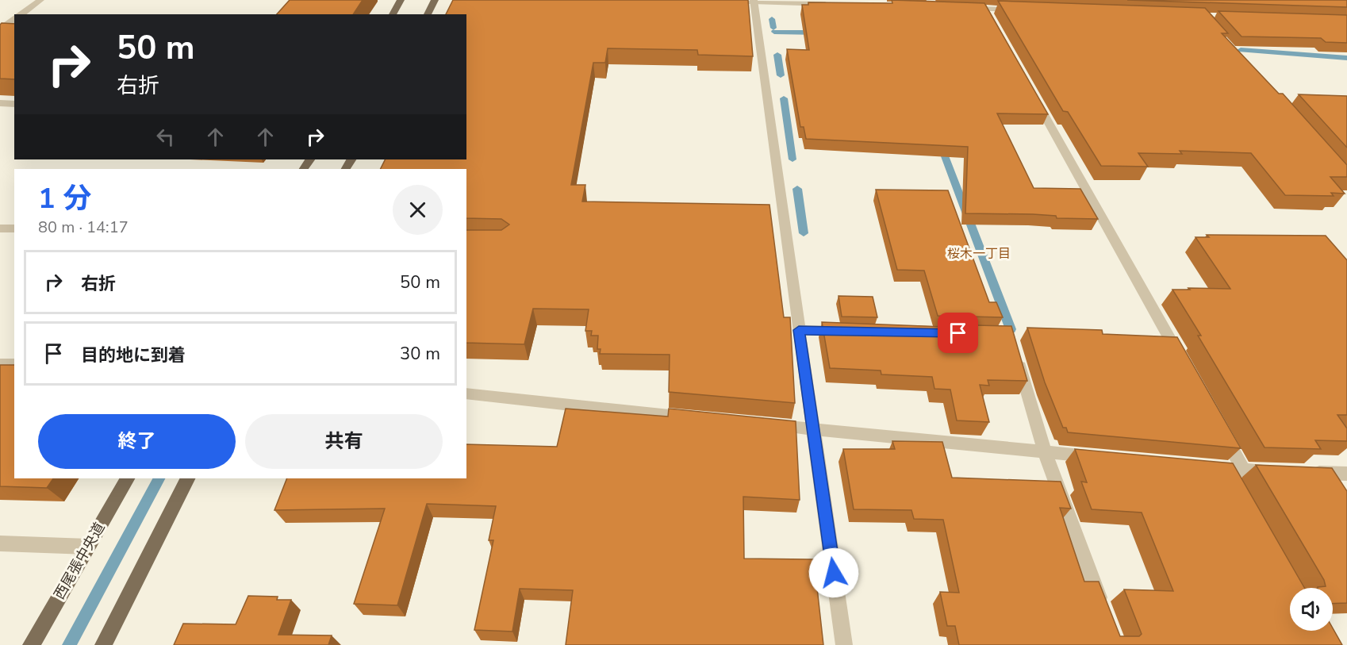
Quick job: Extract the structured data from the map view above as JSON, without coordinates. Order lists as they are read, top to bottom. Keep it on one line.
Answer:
{"streets":{"main road":["西尾張中央道"]},"districts":["桜木一丁目"],"page":{"turn":["50 m","右折"],"heading":["1 分","80 m · 14:17"],"list":[{"name":"右折","value":"50 m"},{"name":"目的地に到着","value":"30 m"}],"buttons":["終了","共有"]}}
